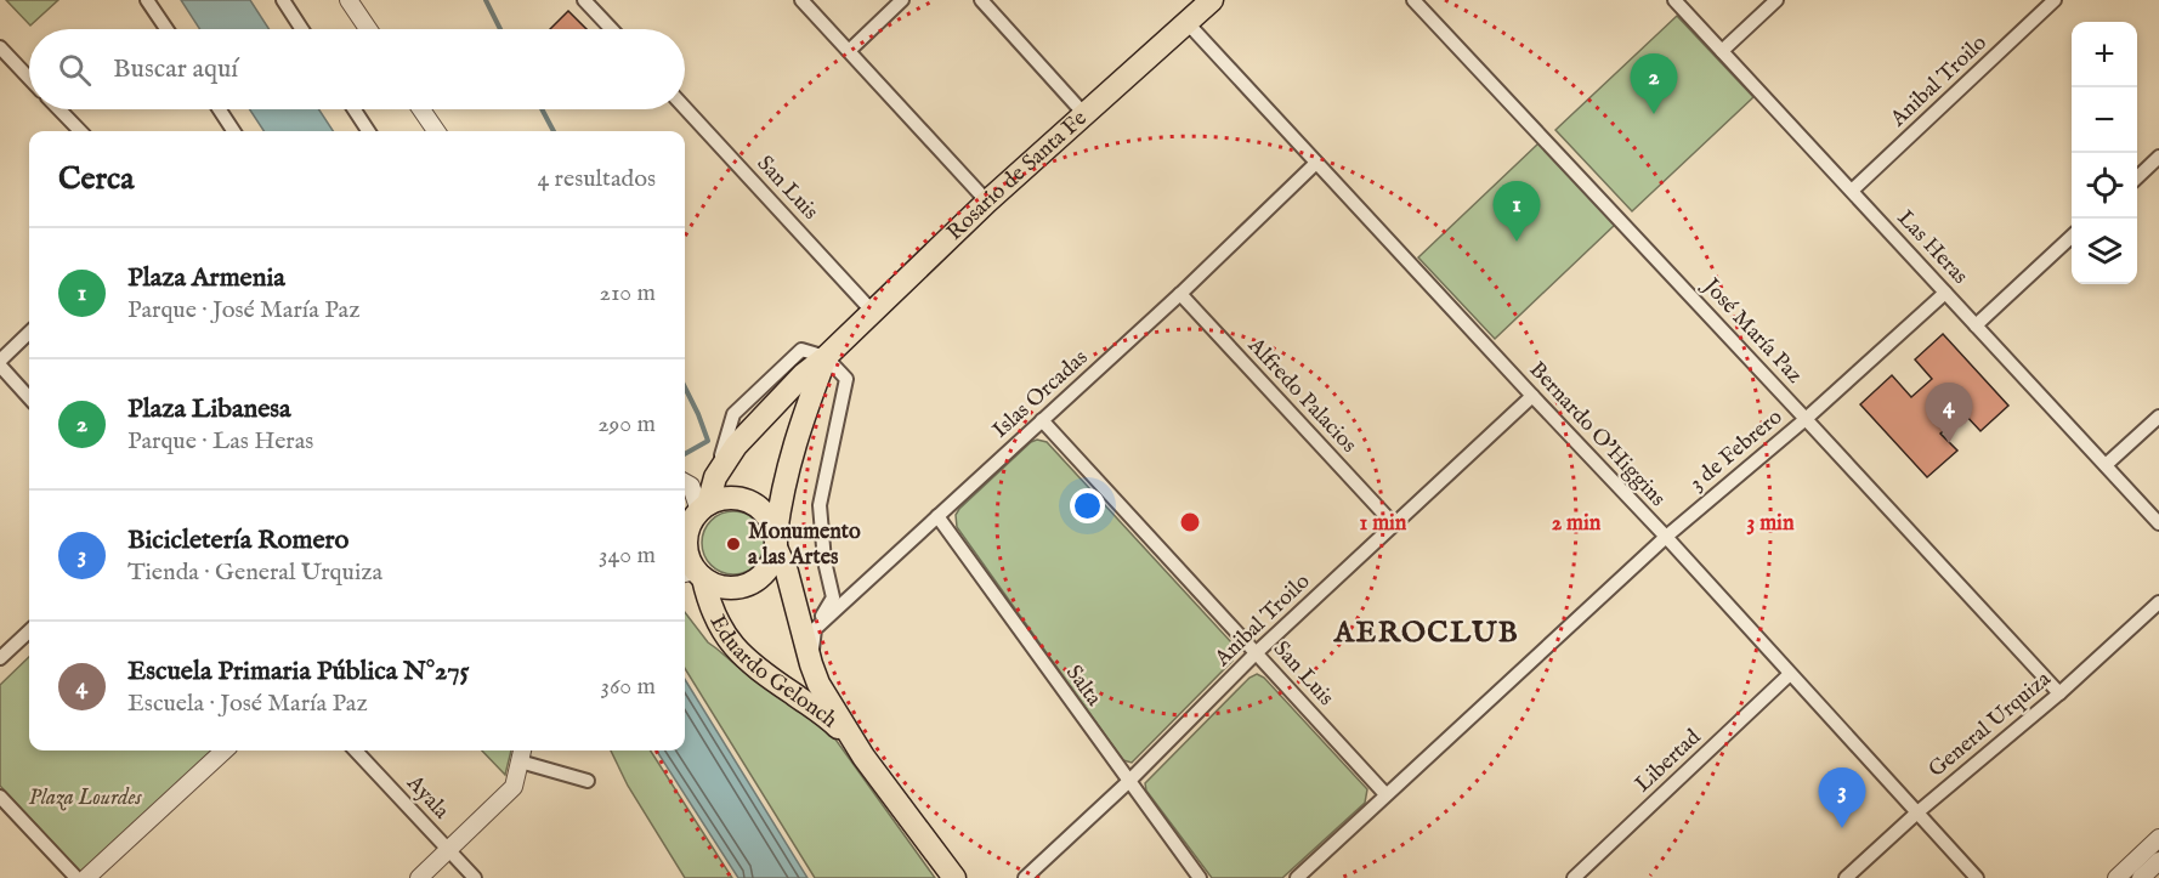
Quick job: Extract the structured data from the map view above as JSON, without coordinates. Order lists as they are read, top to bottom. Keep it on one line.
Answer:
{"streets":{"main road":["Rosario de Santa Fe","Eduardo Gelonch"],"street":["Anibal Troilo","San Luis","Las Heras","José María Paz","Islas Orcadas","Alfredo Palacios","Bernardo O'Higgins","3 de Febrero","Salta","General Urquiza","Libertad","Ayala"]},"crossings":[["Anibal Troilo","San Luis"],["Anibal Troilo","Las Heras"],["Anibal Troilo","Alfredo Palacios"],["Anibal Troilo","Bernardo O'Higgins"],["Anibal Troilo","Salta"],["Rosario de Santa Fe","San Luis"],["Rosario de Santa Fe","Bernardo O'Higgins"],["Rosario de Santa Fe","Eduardo Gelonch"],["San Luis","Islas Orcadas"],["San Luis","3 de Febrero"],["Las Heras","3 de Febrero"],["José María Paz","3 de Febrero"],["José María Paz","General Urquiza"],["Islas Orcadas","Alfredo Palacios"],["Islas Orcadas","Bernardo O'Higgins"],["Islas Orcadas","Salta"],["Bernardo O'Higgins","3 de Febrero"],["Bernardo O'Higgins","General Urquiza"],["Bernardo O'Higgins","Libertad"]],"districts":["AEROCLUB"],"parks":["Plaza Lourdes"],"places":["Monumento a las Artes"],"page":{"map_buttons":["+","−"],"search":"Buscar aquí","pins":["2","1","4","3"],"heading":["Cerca","4 resultados"],"list":[{"mark":"1","name":"Plaza Armenia","note":"Parque · José María Paz","value":"210 m"},{"mark":"2","name":"Plaza Libanesa","note":"Parque · Las Heras","value":"290 m"},{"mark":"3","name":"Bicicletería Romero","note":"Tienda · General Urquiza","value":"340 m"},{"mark":"4","name":"Escuela Primaria Pública N°275","note":"Escuela · José María Paz","value":"360 m"}]},"rings":["1 min","2 min","3 min"]}
